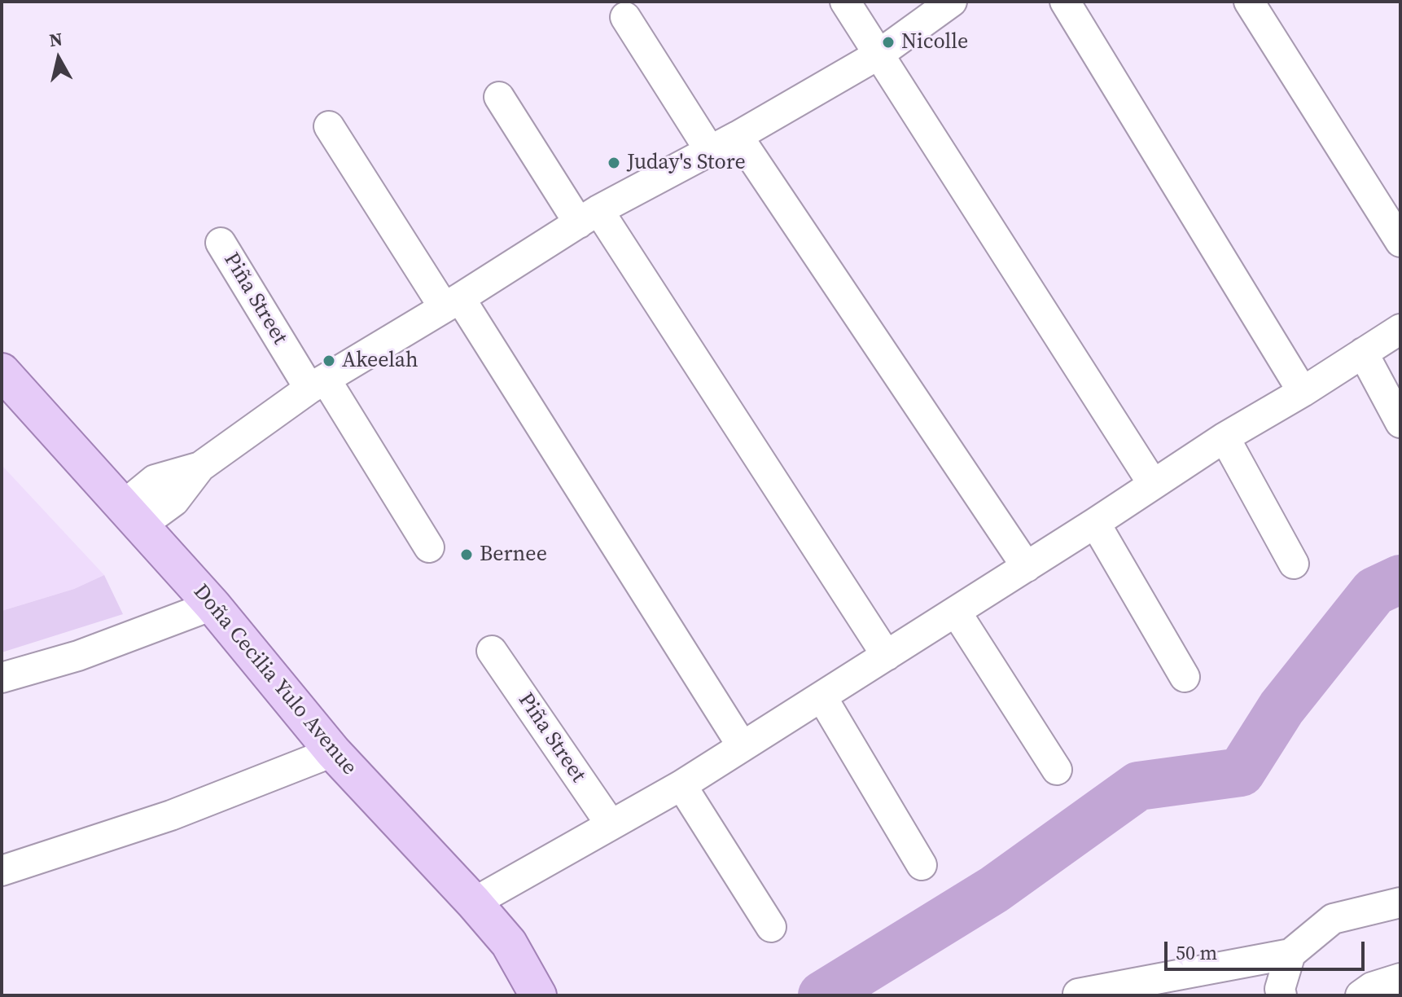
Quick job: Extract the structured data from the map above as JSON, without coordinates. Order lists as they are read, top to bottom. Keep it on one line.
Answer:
{"streets":{"main road":["Doña Cecilia Yulo Avenue"],"street":["Piña Street"]},"places":["Nicolle","Juday's Store","Akeelah","Bernee"],"scale_bar":"50 m","north":"top"}
